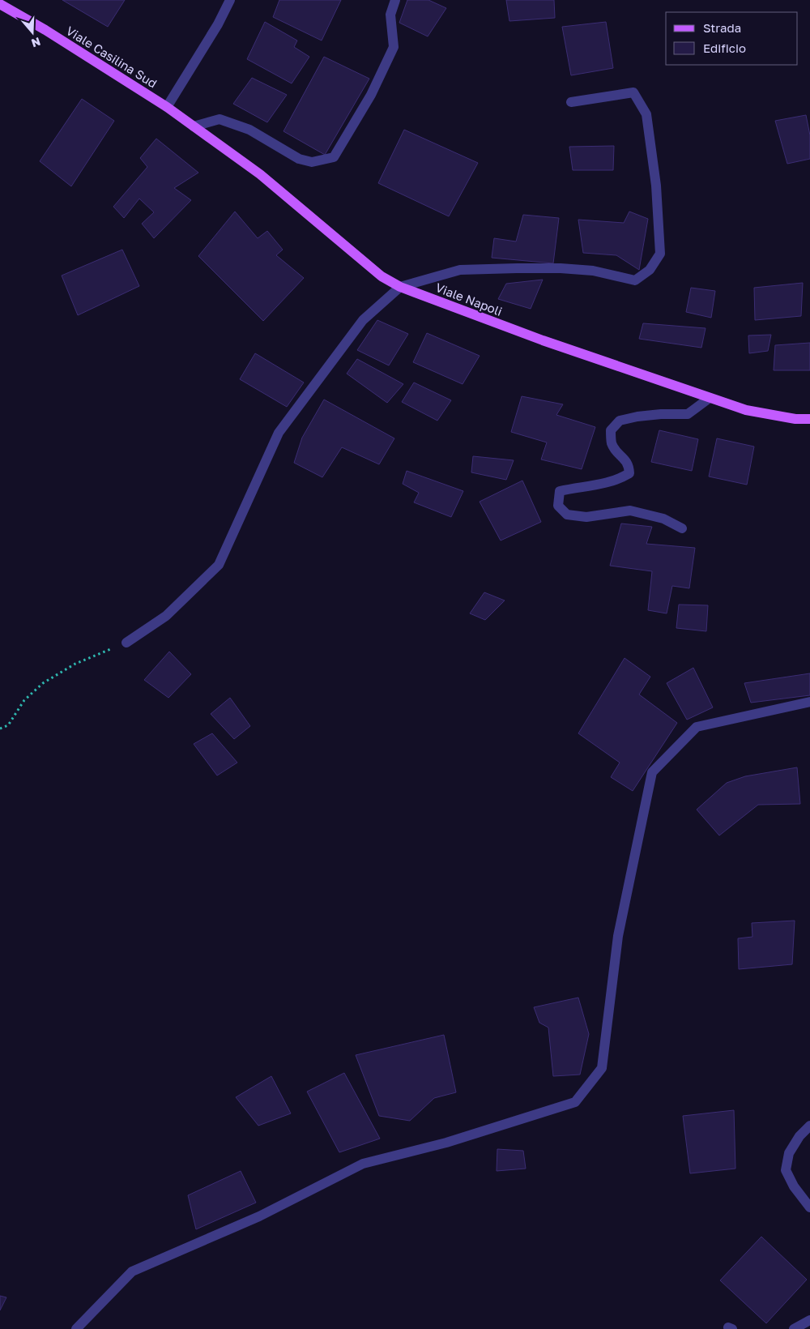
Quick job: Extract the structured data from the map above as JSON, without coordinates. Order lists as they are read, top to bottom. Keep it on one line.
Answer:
{"streets":{"main road":["Viale Casilina Sud","Viale Napoli"]},"crossings":[["Viale Casilina Sud","Viale Napoli"]],"legend":["Strada","Edificio"],"north":"bottom"}
